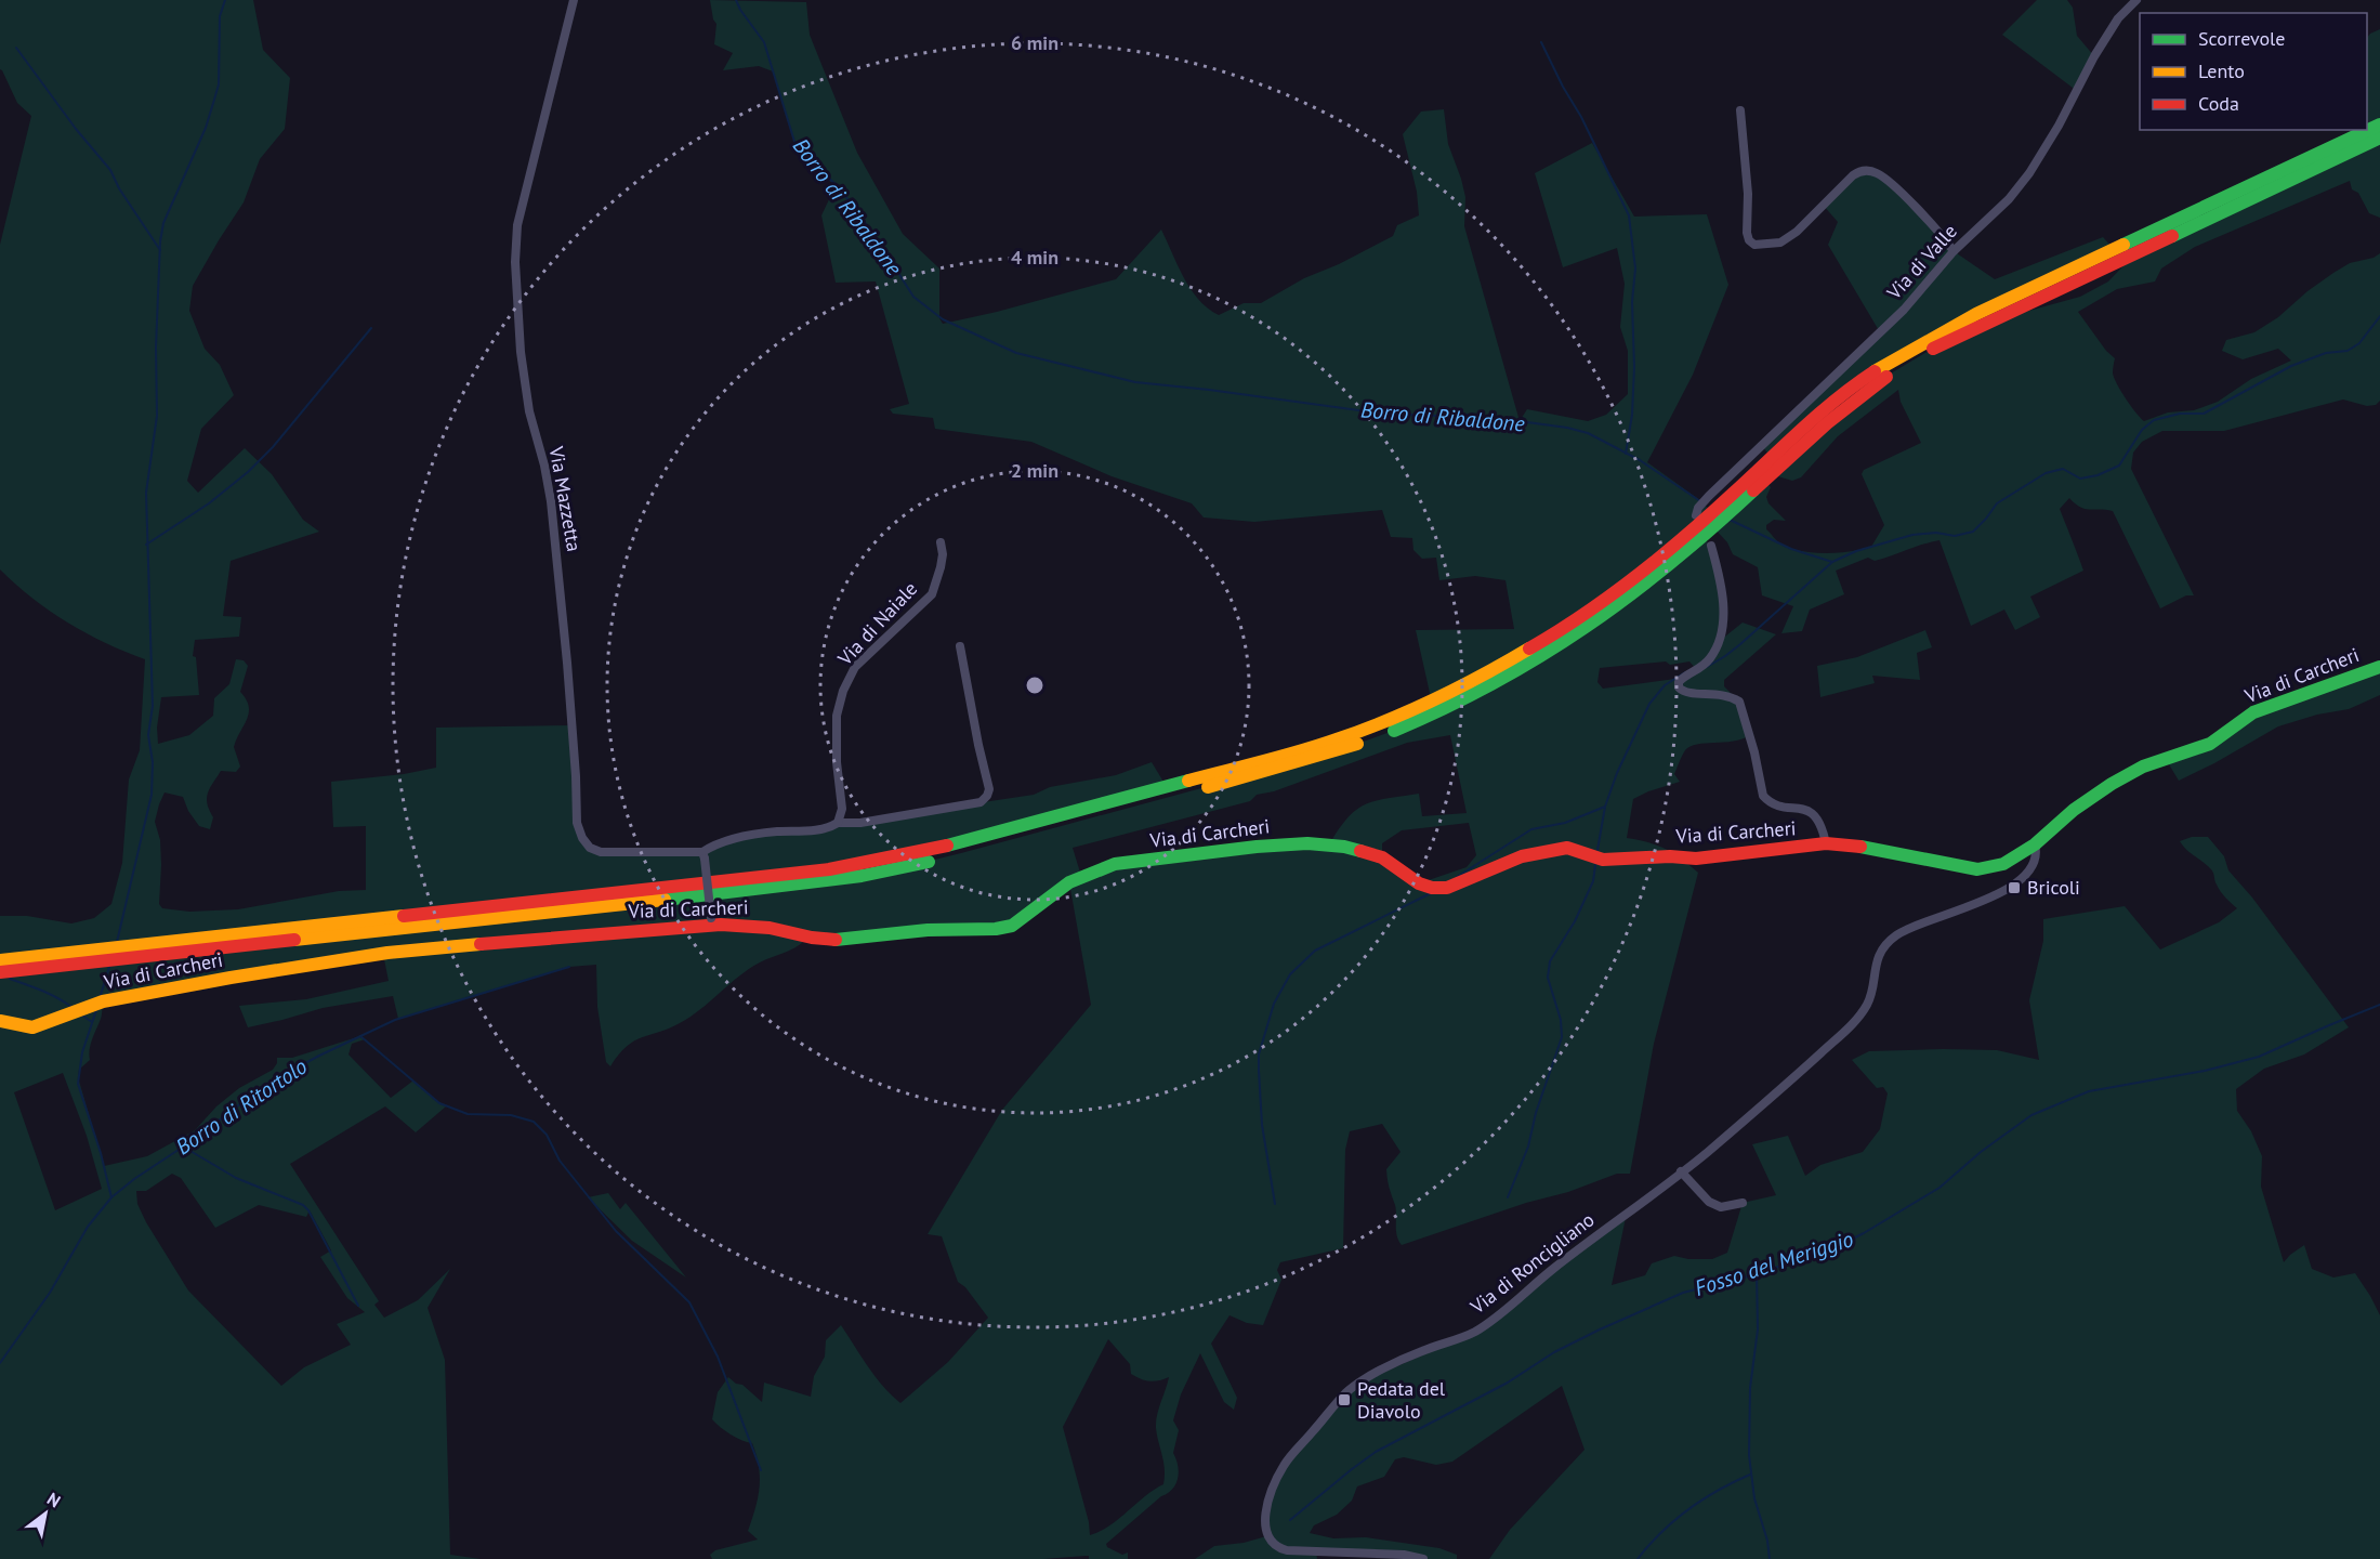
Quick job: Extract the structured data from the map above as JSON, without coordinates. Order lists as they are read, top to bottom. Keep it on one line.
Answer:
{"streets":{"main road":["Via di Carcheri"],"street":["Via di Valle","Via Mazzetta","Via di Naiale","Via di Roncigliano"]},"crossings":[["Via di Carcheri","Via di Roncigliano"]],"water":["Borro di Ribaldone","Borro di Ritortolo","Fosso del Meriggio"],"places":{"transit":["Bricoli","Pedata del Diavolo"]},"legend":["Scorrevole","Lento","Coda"],"north":"top right","rings":["6 min","4 min","2 min"]}
